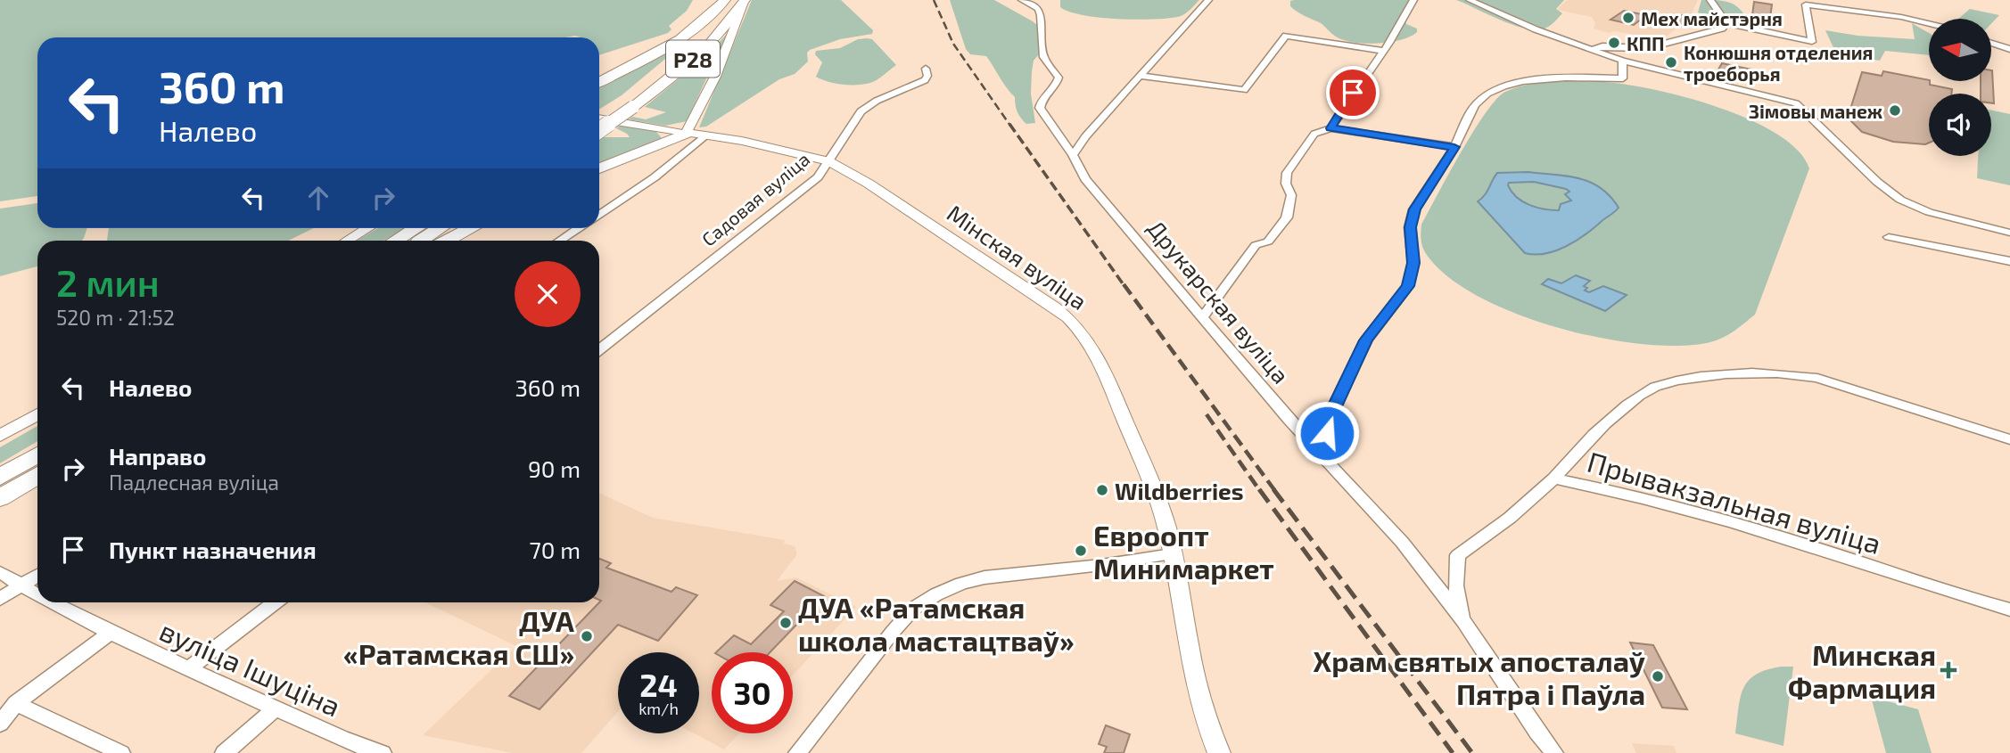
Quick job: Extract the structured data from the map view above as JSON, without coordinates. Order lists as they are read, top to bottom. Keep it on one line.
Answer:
{"streets":{"highway":["Р28"],"street":["Садовая вуліца","Мінская вуліца","Друкарская вуліца","Прывакзальная вуліца","вуліца Ішуціна"]},"crossings":[["Садовая вуліца","Мінская вуліца"],["Друкарская вуліца","Прывакзальная вуліца"]],"places":{"other":["Мех майстэрня","КПП","Конюшня отделения троеборья","Зімовы манеж","Wildberries","Евроопт Минимаркет","ДУА «Ратамская школа мастацтваў»","ДУА «Ратамская СШ»","Храм святых апосталаў Пятра і Паўла"],"health":["Минская Фармация"]},"north":"left","page":{"turn":["360 m","Налево"],"heading":["2 мин","520 m · 21:52"],"list":[{"name":"Налево","value":"360 m"},{"name":"Направо","note":"Падлесная вуліца","value":"90 m"},{"name":"Пункт назначения","value":"70 m"}],"speed":"24 km/h","limit":"30"}}
